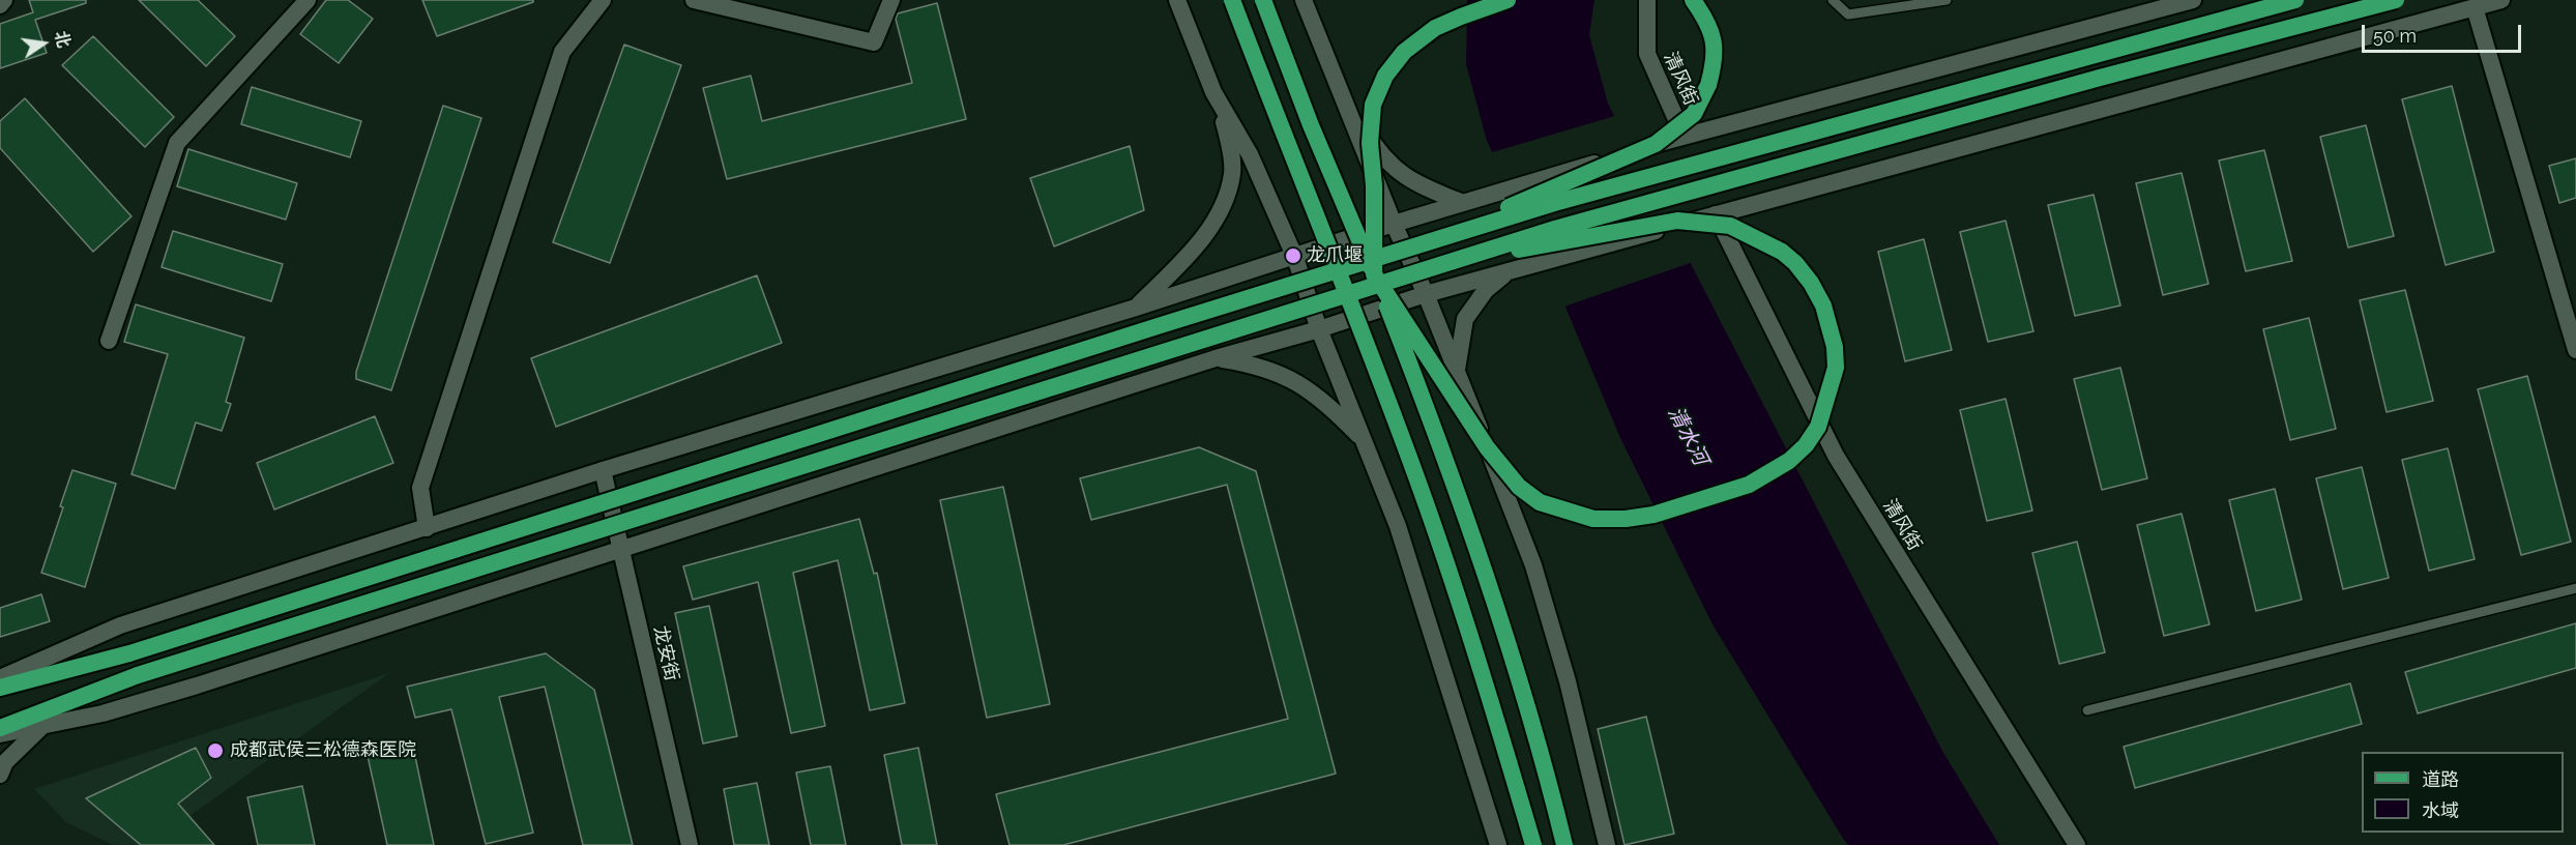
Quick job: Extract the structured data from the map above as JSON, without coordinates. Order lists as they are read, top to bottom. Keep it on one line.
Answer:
{"streets":{"main road":["清风街","龙安街"]},"water":["清水河"],"places":["龙爪堰","成都武侯三松德森医院"],"legend":["道路","水域"],"scale_bar":"50 m","north":"right"}
